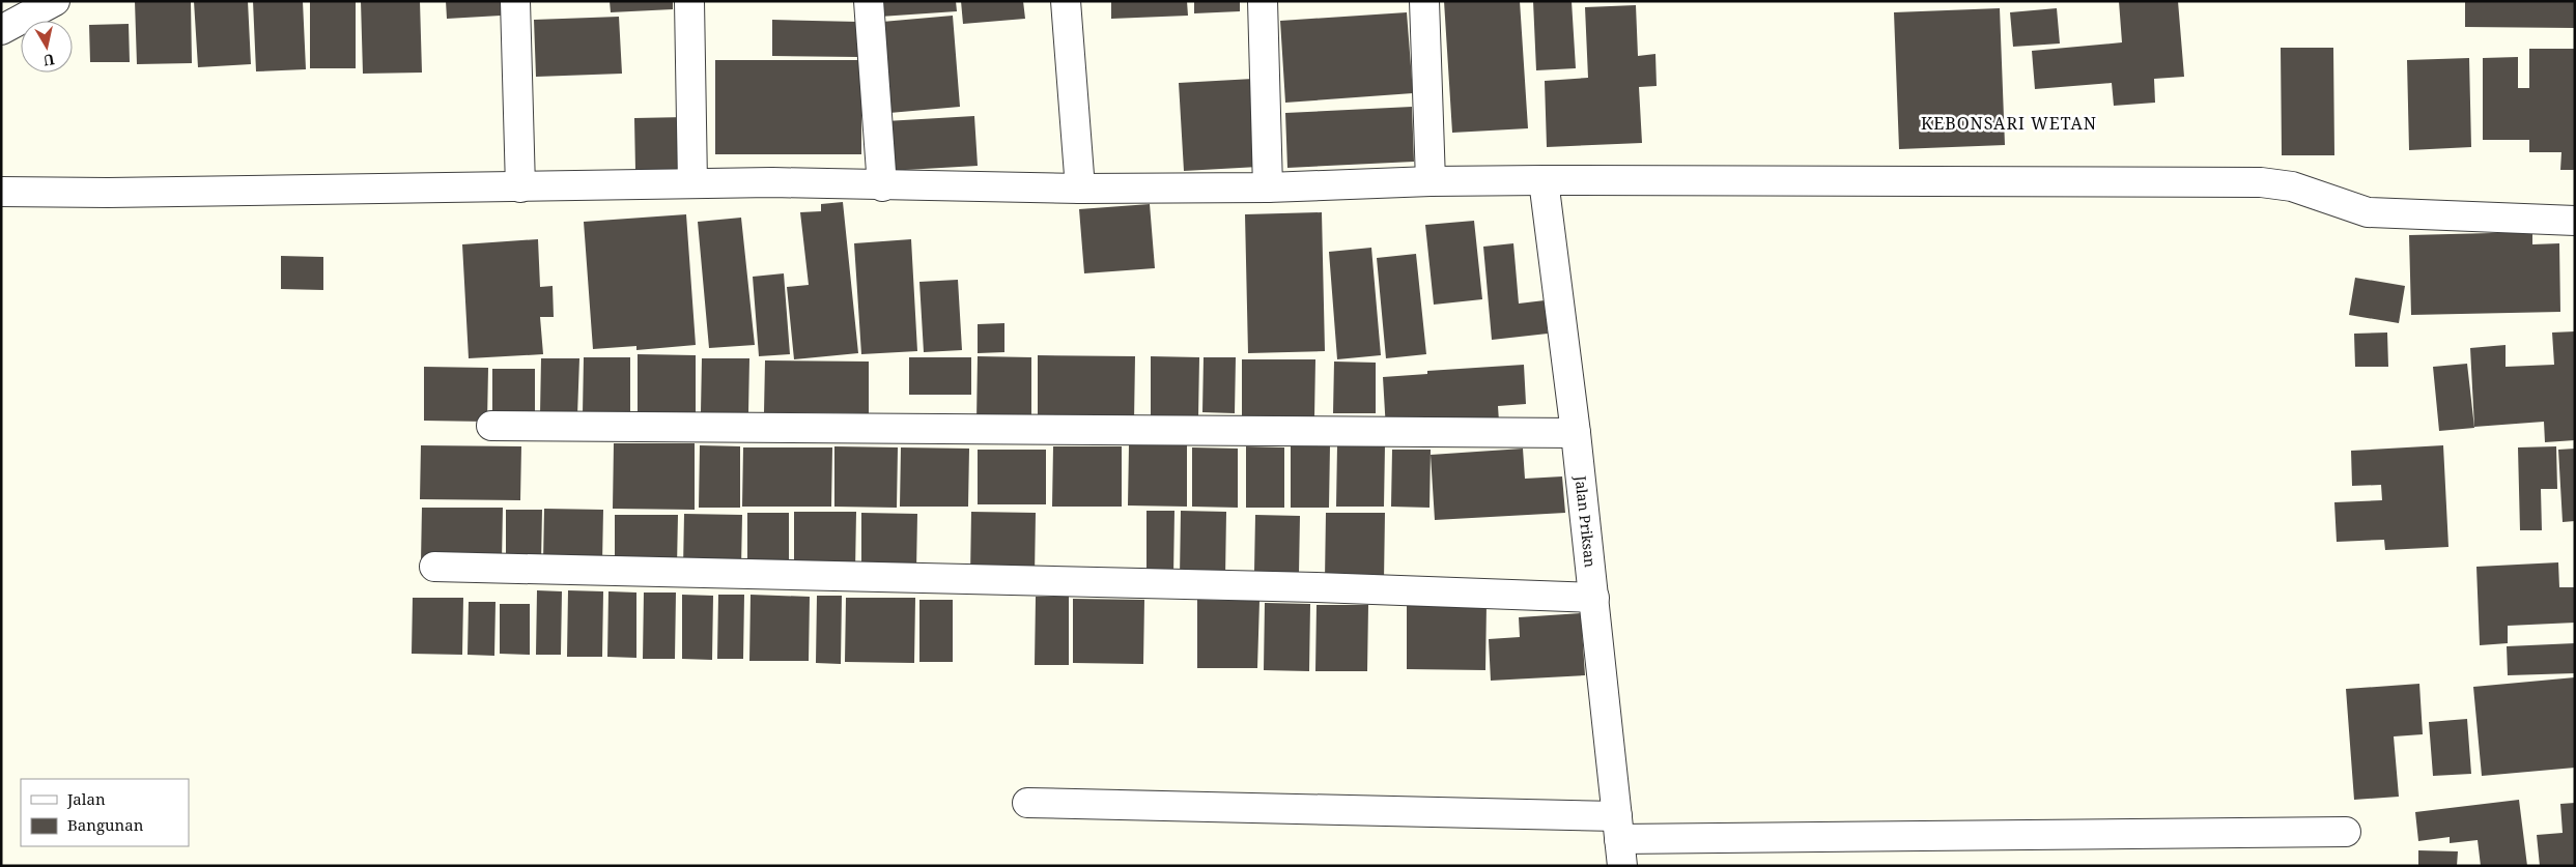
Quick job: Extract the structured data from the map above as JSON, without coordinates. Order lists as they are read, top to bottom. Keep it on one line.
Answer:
{"streets":{"street":["Jalan Priksan"]},"districts":["KEBONSARI WETAN"],"legend":["Jalan","Bangunan"],"north":"bottom"}
